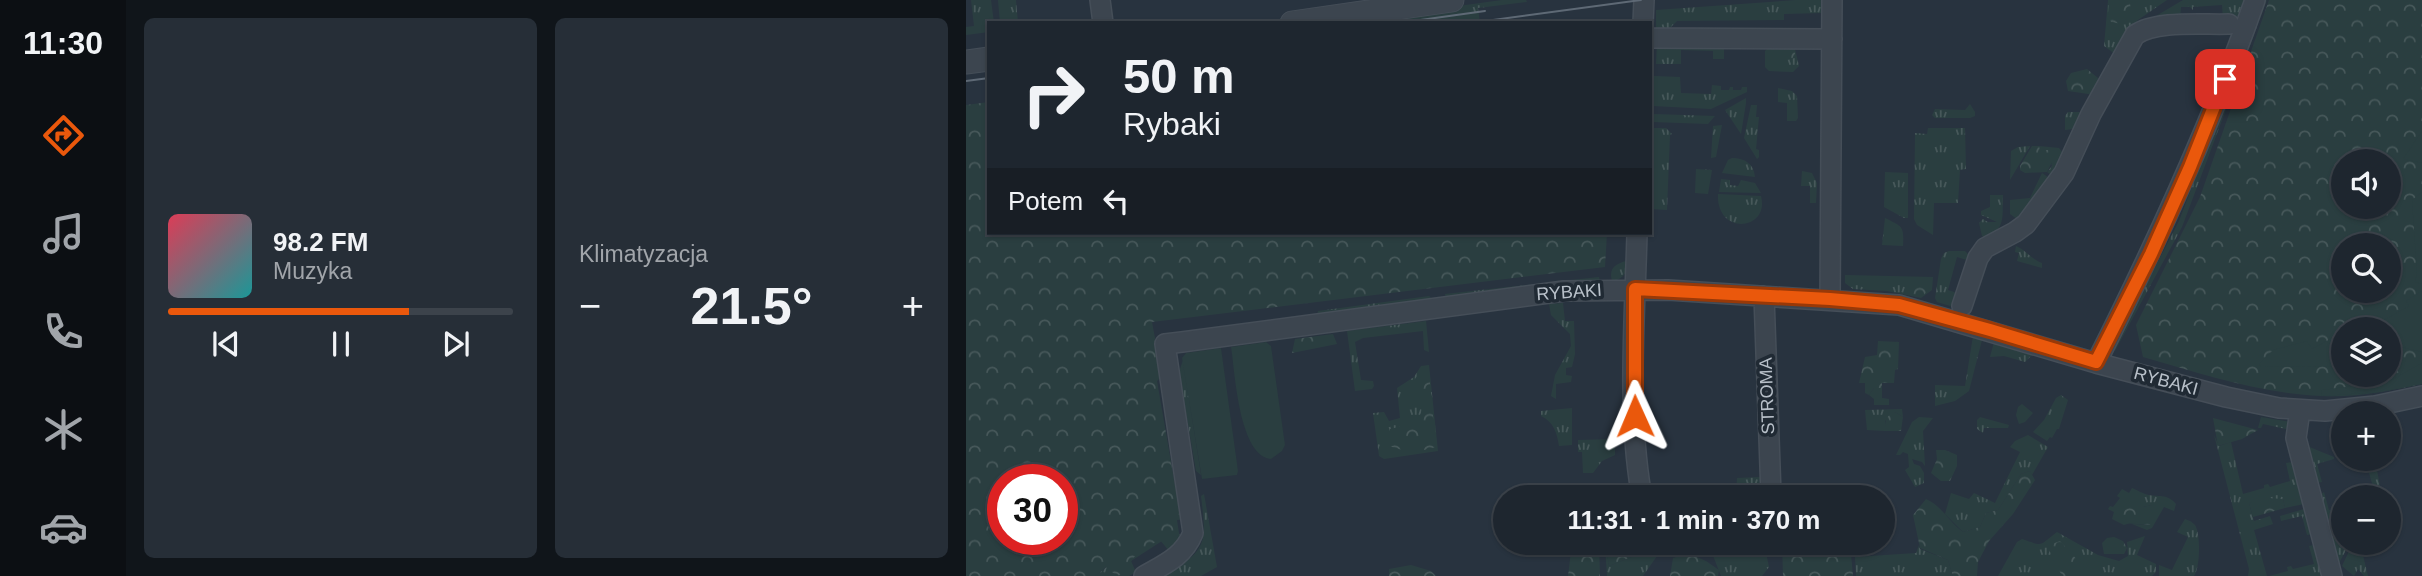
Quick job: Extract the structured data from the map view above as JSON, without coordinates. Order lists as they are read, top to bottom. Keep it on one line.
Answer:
{"streets":{"street":["RYBAKI","STROMA"]},"crossings":[["RYBAKI","STROMA"]],"page":{"tabs":"11:30","tile":"Klimatyzacja","turn":["50 m","Rybaki"],"map_buttons":["+","−"],"then":"Potem","song":["98.2 FM","Muzyka"],"heat":["−","21.5°","+"],"limit":"30","trip":"11:31 · 1 min · 370 m"}}
